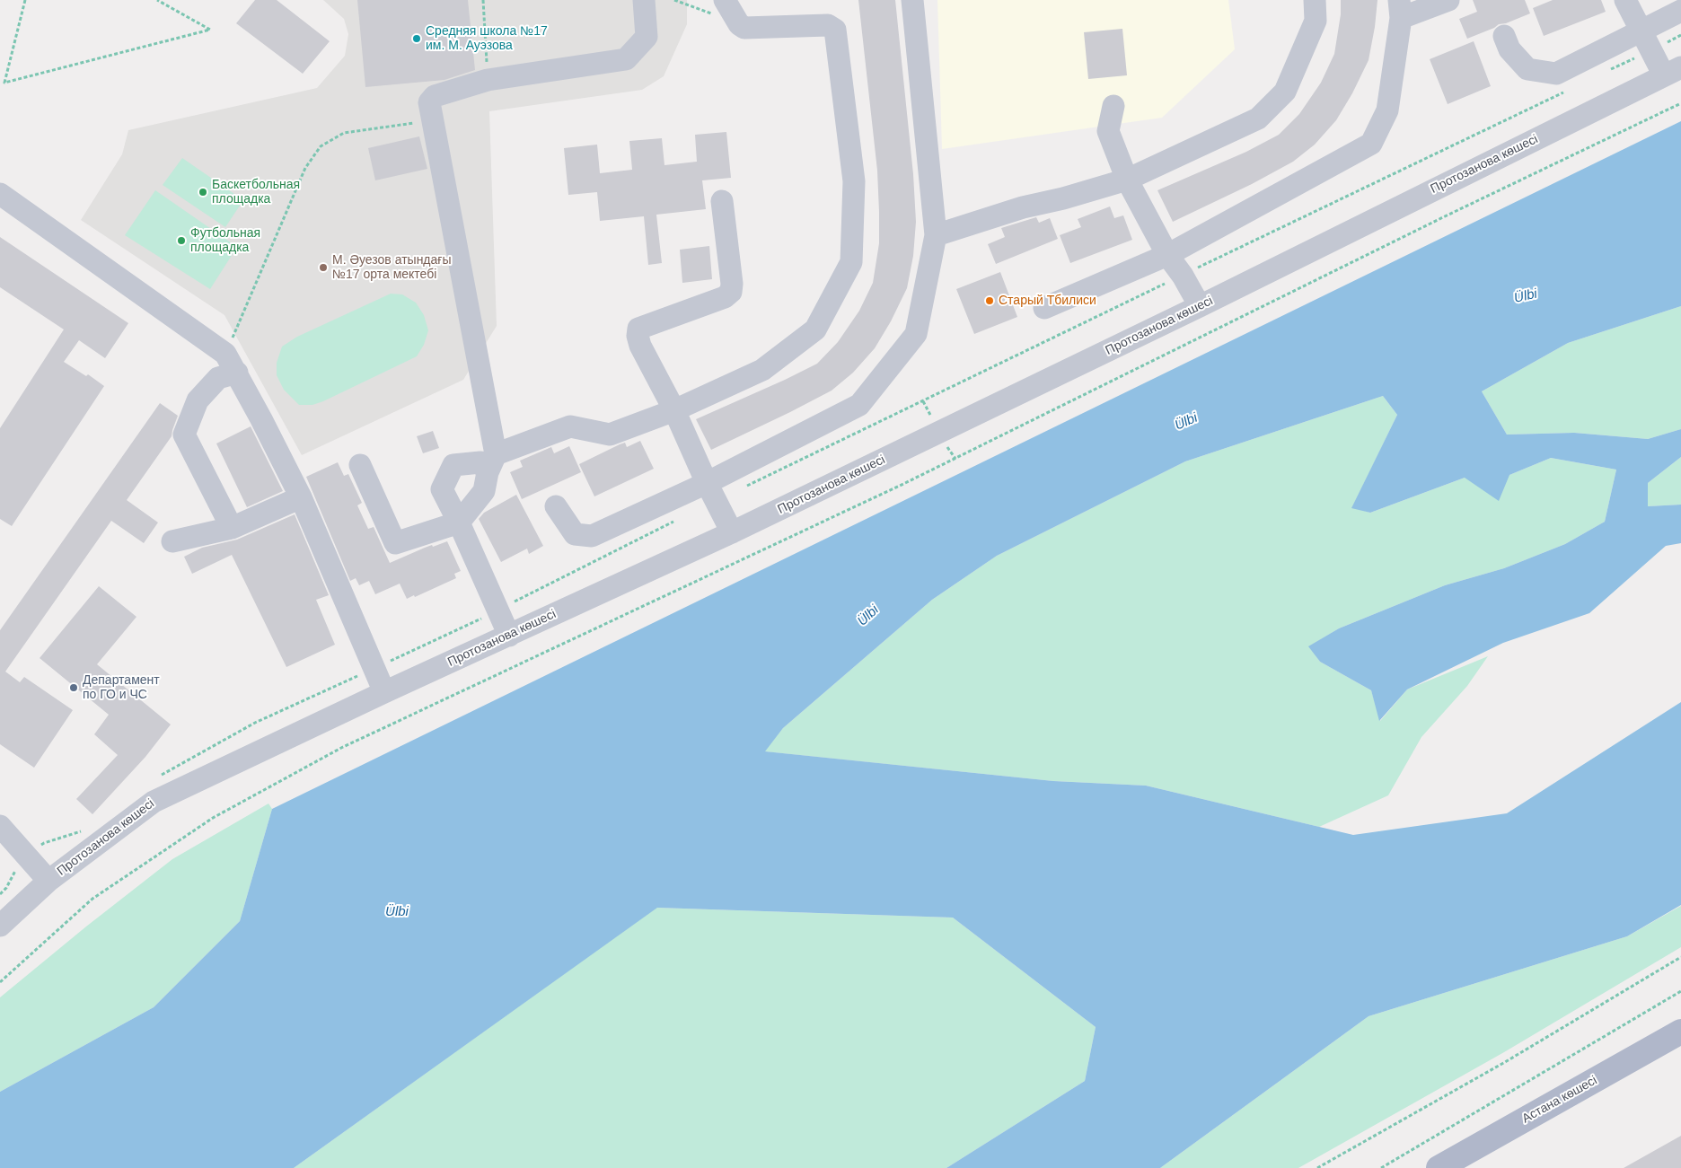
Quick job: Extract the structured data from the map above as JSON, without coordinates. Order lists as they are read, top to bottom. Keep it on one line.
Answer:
{"streets":{"main road":["Астана көшесі"],"street":["Протозанова көшесі"]},"water":["Ülbi"],"places":["Средняя школа №17 им. М. Ауэзова","Баскетбольная площадка","Футбольная площадка","М. Әуезов атындағы №17 орта мектебі","Старый Тбилиси","Департамент по ГО и ЧС"]}
